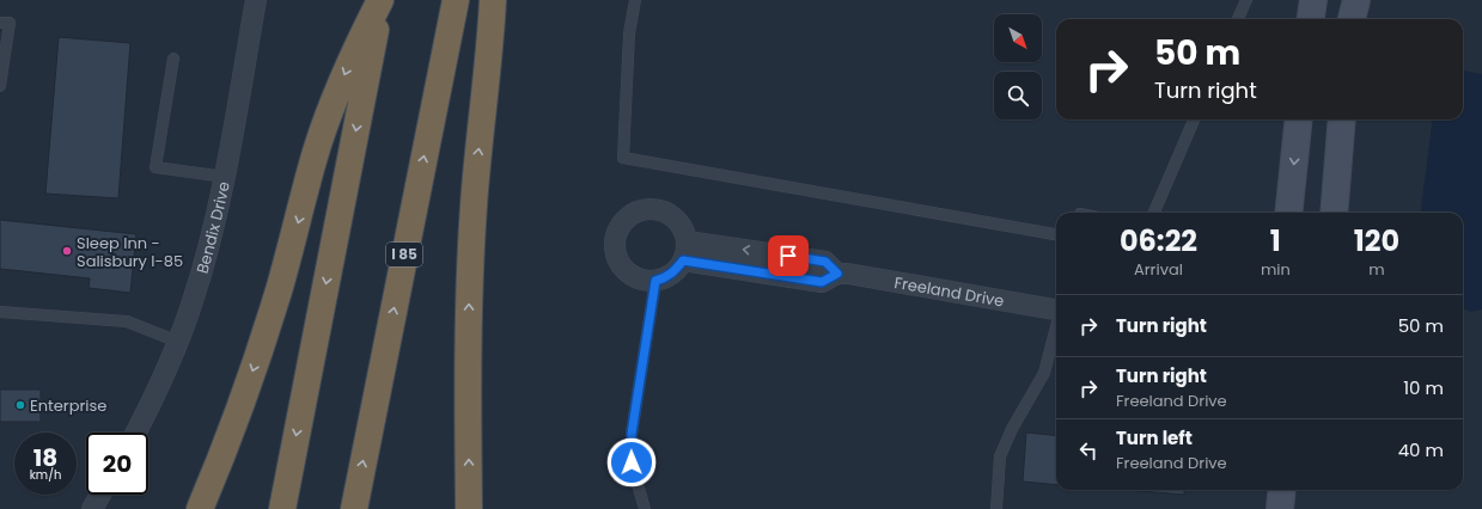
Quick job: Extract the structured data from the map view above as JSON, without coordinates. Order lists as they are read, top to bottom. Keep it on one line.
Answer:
{"streets":{"highway":["I 85"],"street":["Bendix Drive","Freeland Drive"]},"places":["Sleep Inn - Salisbury I-85","Enterprise"],"north":"bottom right","page":{"turn":["50 m","Turn right"],"eta":["06:22","Arrival","1","min","120","m"],"list":[{"name":"Turn right","value":"50 m"},{"name":"Turn right","note":"Freeland Drive","value":"10 m"},{"name":"Turn left","note":"Freeland Drive","value":"40 m"}],"speed":"18 km/h","limit":"20"}}
